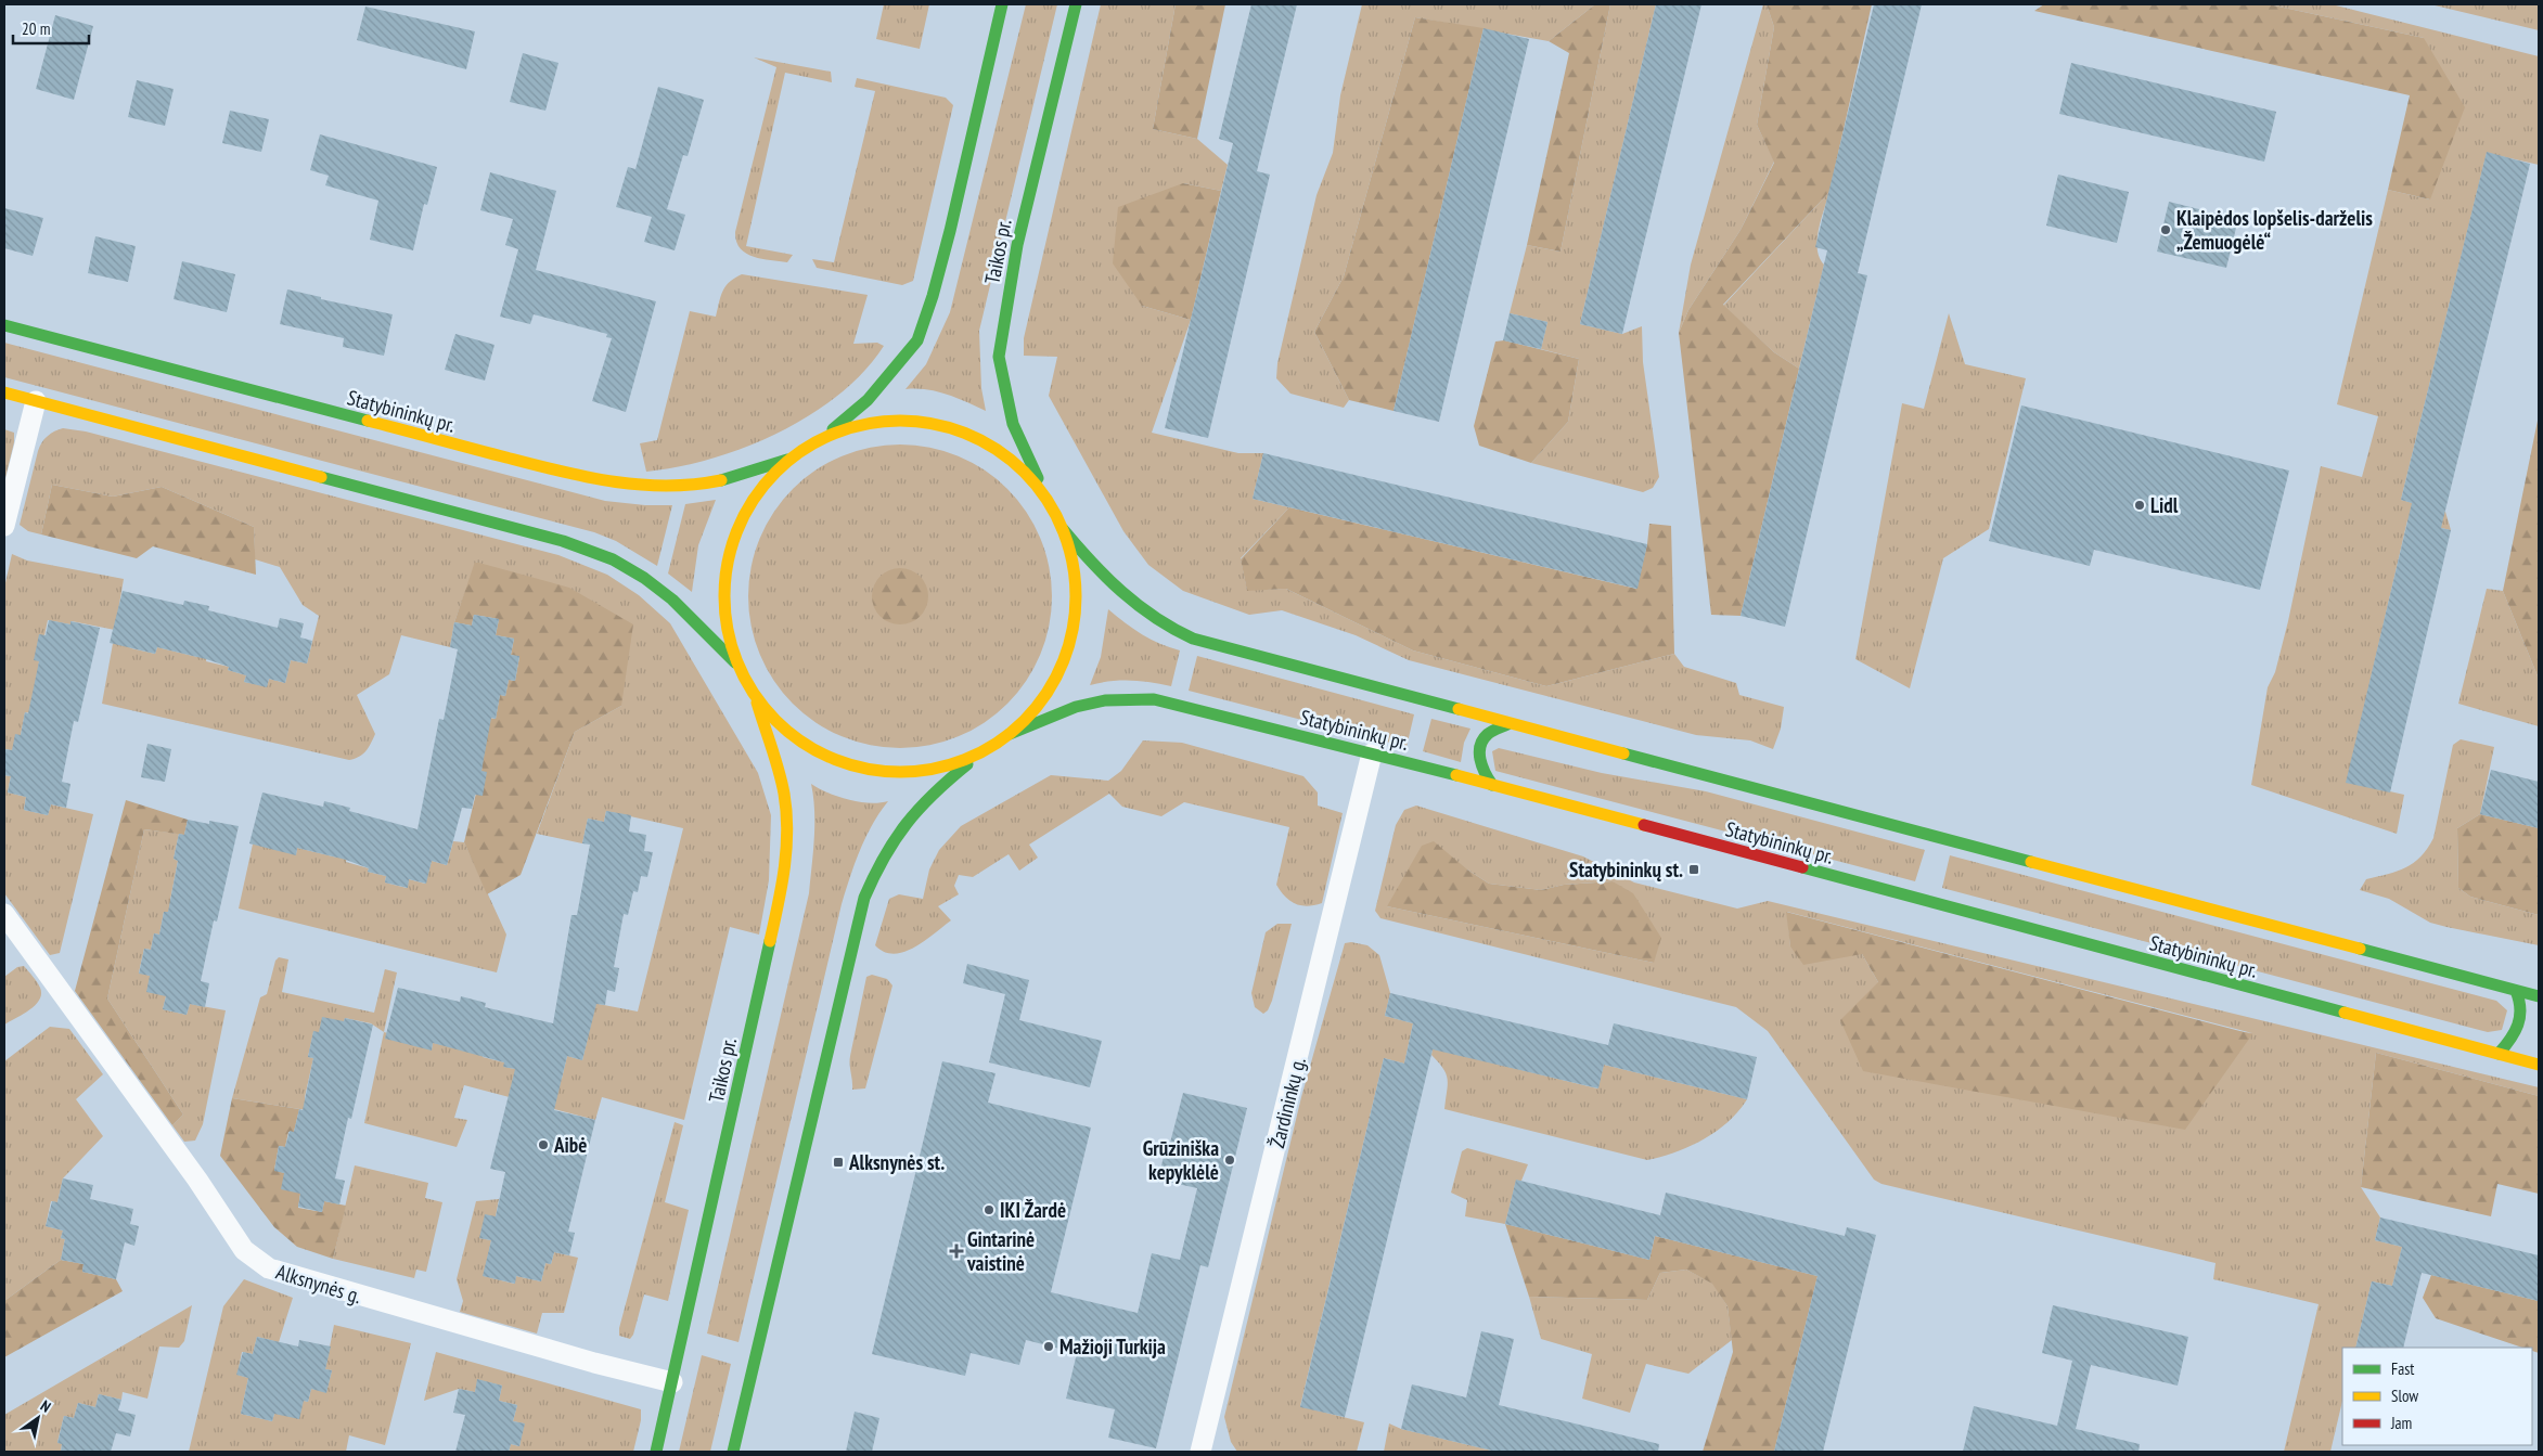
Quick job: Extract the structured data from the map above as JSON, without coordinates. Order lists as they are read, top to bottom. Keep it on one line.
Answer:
{"streets":{"main road":["Taikos pr.","Statybininkų pr."],"street":["Žardininkų g.","Alksnynės g."]},"crossings":[["Taikos pr.","Alksnynės g."],["Statybininkų pr.","Žardininkų g."]],"places":{"other":["Klaipėdos lopšelis-darželis „Žemuogėlė“","Lidl","Aibė","Grūziniška kepyklėlė","IKI Žardė","Mažioji Turkija"],"transit":["Statybininkų st.","Alksnynės st."],"health":["Gintarinė vaistinė"]},"legend":["Fast","Slow","Jam"],"scale_bar":"20 m","north":"top right"}
